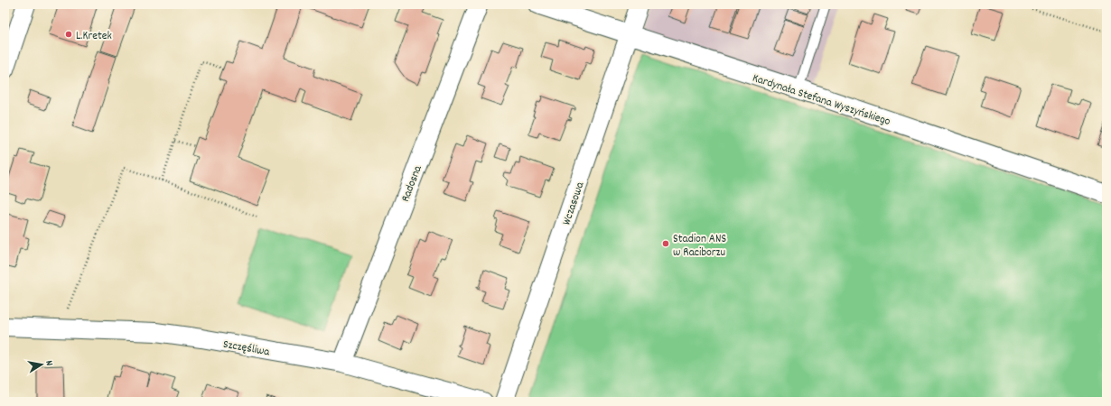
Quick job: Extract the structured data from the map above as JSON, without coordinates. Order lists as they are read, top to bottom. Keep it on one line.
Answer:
{"streets":{"street":["Kardynała Stefana Wyszyńskiego","Radosna","Wczasowa","Szczęśliwa"]},"crossings":[["Kardynała Stefana Wyszyńskiego","Wczasowa"],["Radosna","Szczęśliwa"]],"places":["L.Kretek","Stadion ANS w Raciborzu"],"north":"right"}
